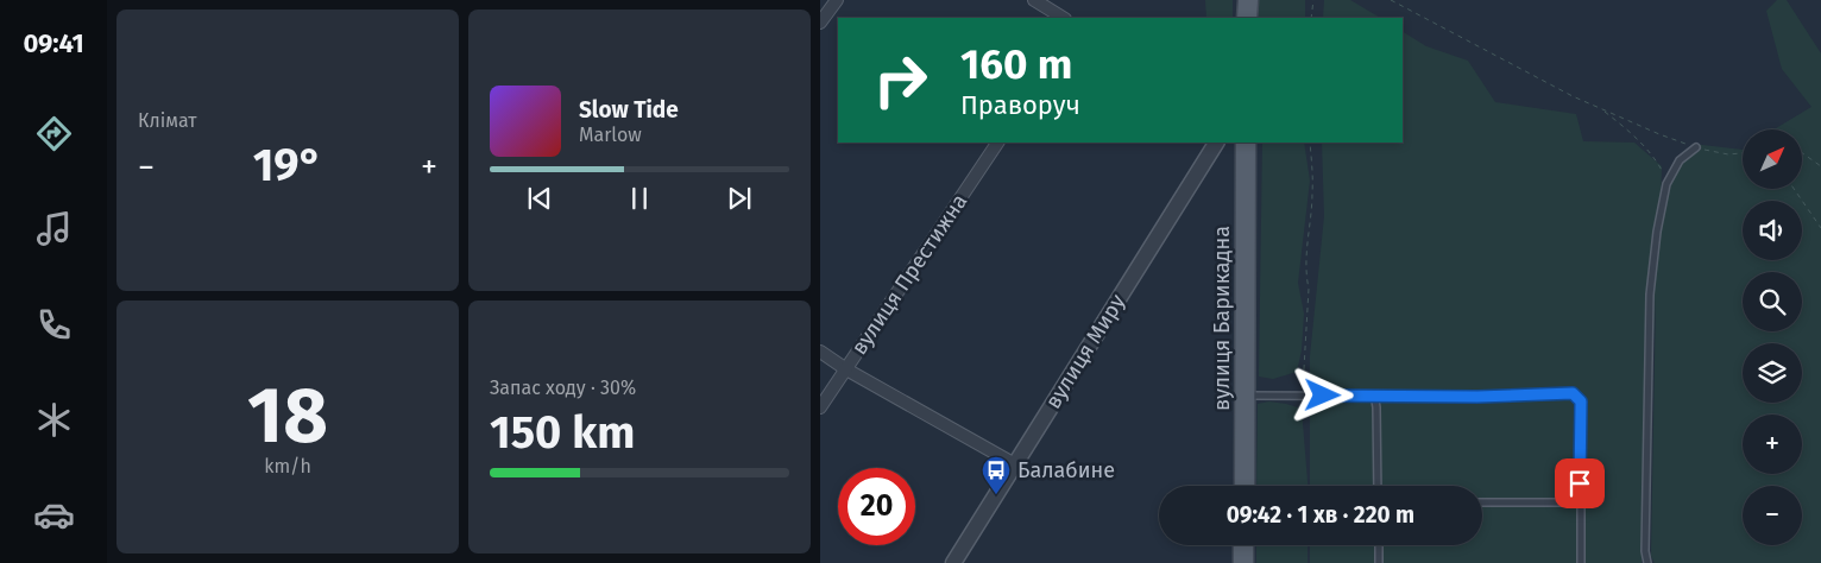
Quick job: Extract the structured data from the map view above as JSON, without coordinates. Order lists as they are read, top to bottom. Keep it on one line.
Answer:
{"streets":{"main road":["вулиця Барикадна"],"street":["вулиця Престижна","вулиця Миру"]},"places":{"bus stop":["Балабине"]},"north":"top right","page":{"tabs":"09:41","tile":["Клімат",["18","km/h"],["Запас ходу · 30%","150 km"]],"turn":["160 m","Праворуч"],"song":["Slow Tide","Marlow"],"map_buttons":["+","−"],"heat":["−","19°","+"],"limit":"20","trip":"09:42 · 1 хв · 220 m"}}
